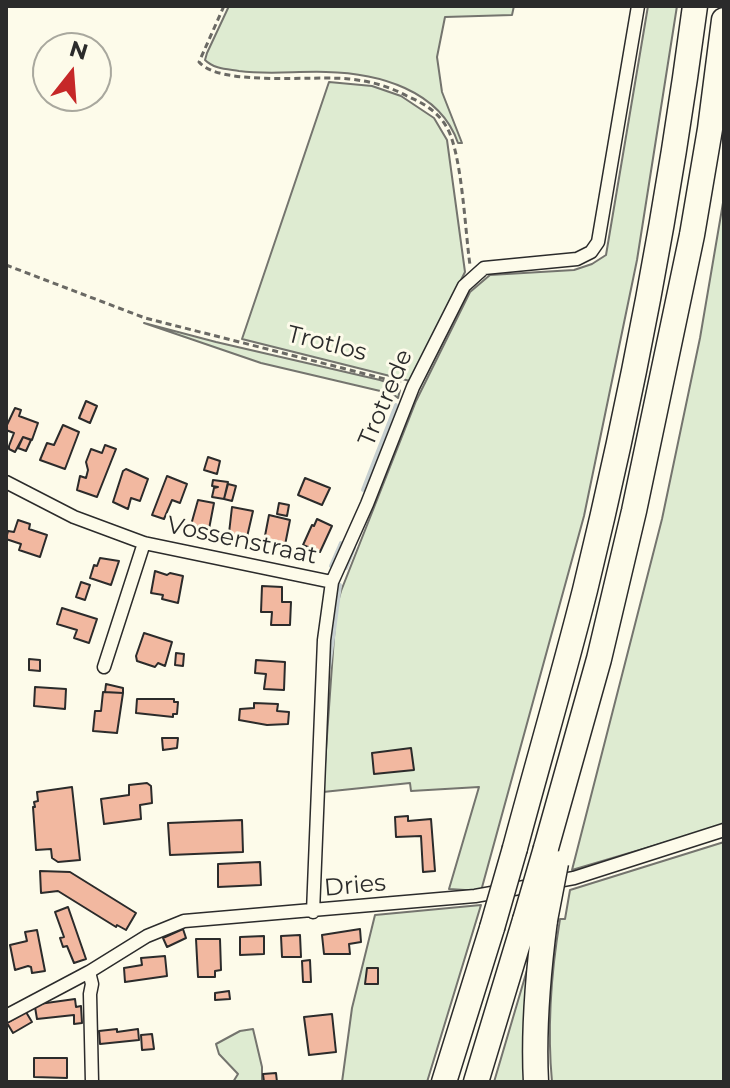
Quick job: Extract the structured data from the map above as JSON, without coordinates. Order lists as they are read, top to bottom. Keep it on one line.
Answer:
{"streets":{"street":["Trotrede","Vossenstraat","Dries"],"path":["Trotlos"]},"crossings":[["Trotlos","Trotrede"],["Trotrede","Vossenstraat"],["Trotrede","Dries"]],"north":"top"}
